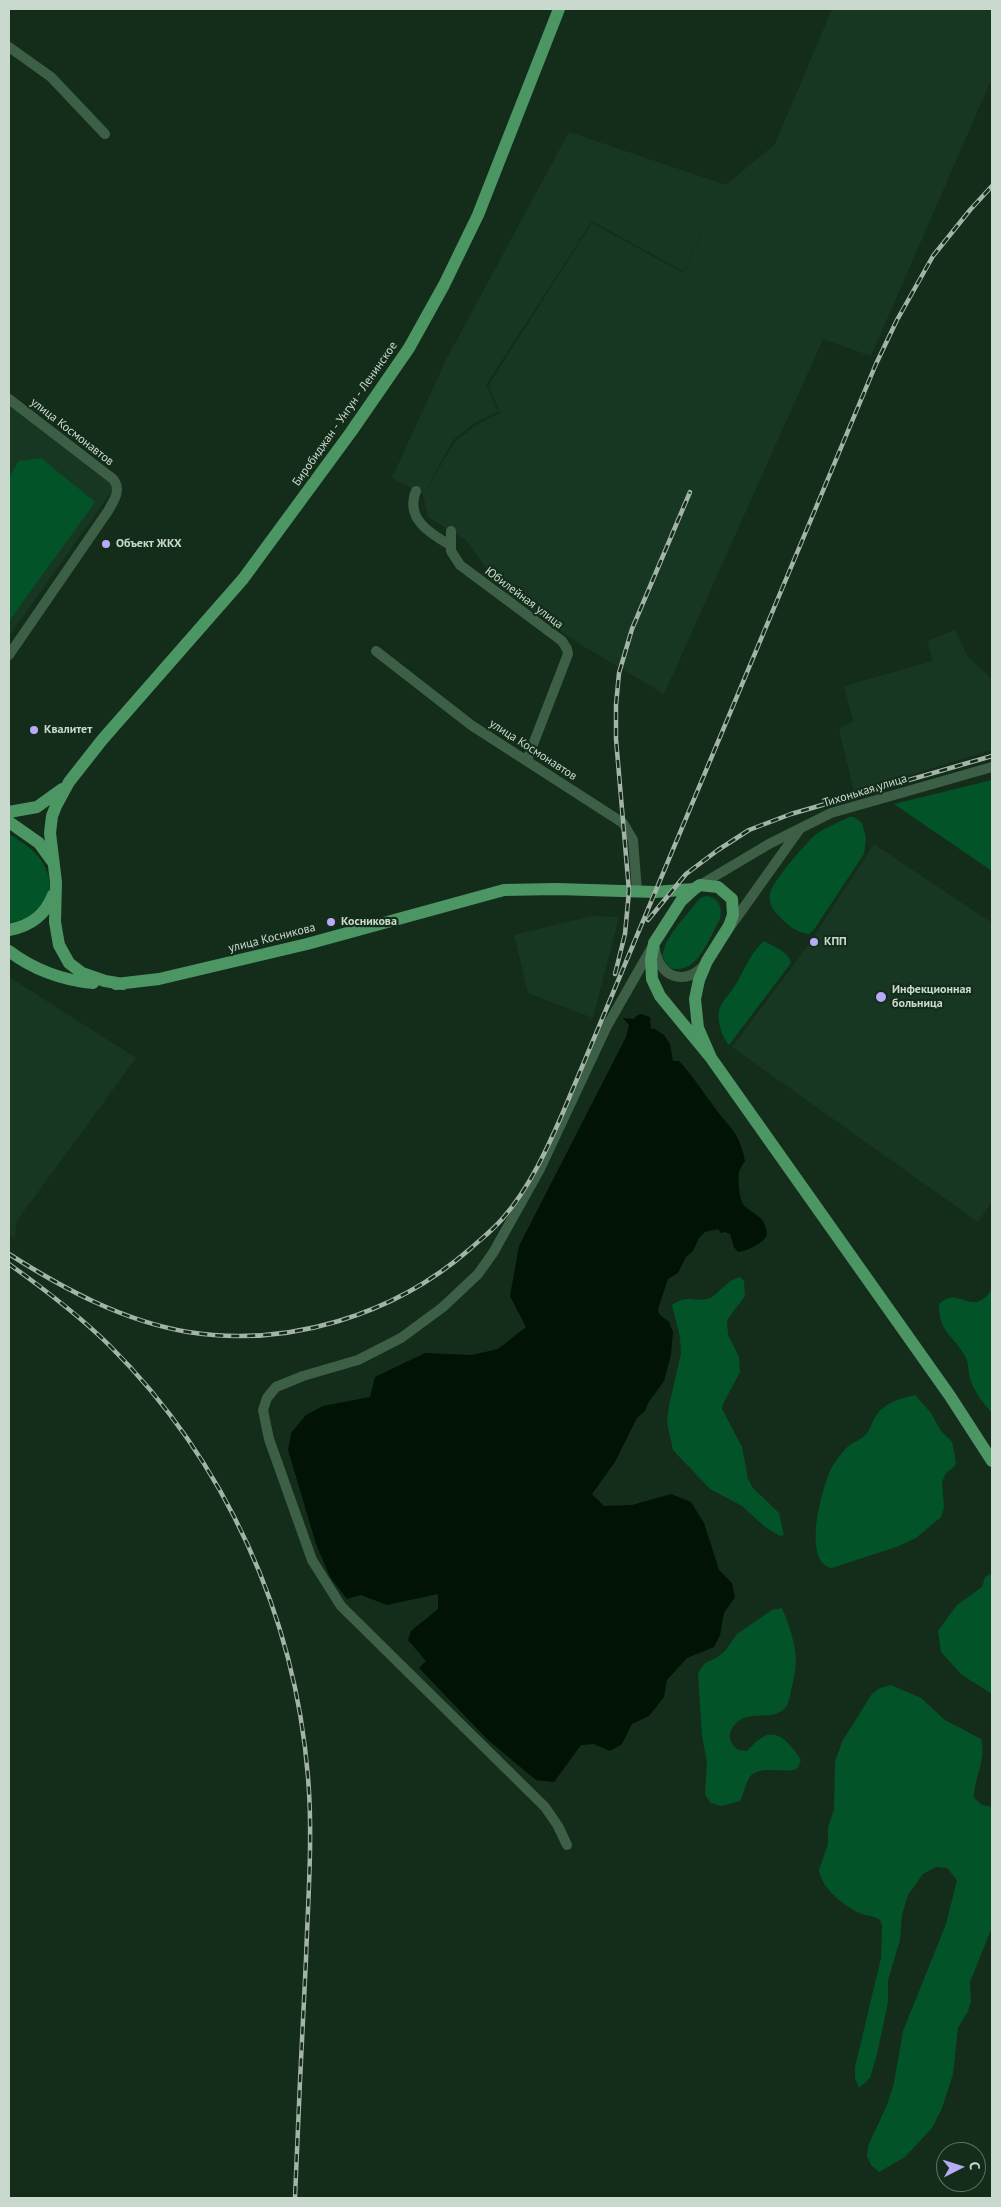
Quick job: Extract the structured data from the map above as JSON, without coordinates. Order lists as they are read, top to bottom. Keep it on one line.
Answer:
{"streets":{"main road":["Биробиджан - Унгун - Ленинское","улица Косникова"],"street":["улица Космонавтов","Юбилейная улица","Тихонькая улица"]},"crossings":[["улица Космонавтов","Юбилейная улица"],["улица Космонавтов","улица Косникова"],["Тихонькая улица","улица Косникова"]],"places":["Объект ЖКХ","Квалитет","Косникова","КПП","Инфекционная больница"],"north":"right"}
